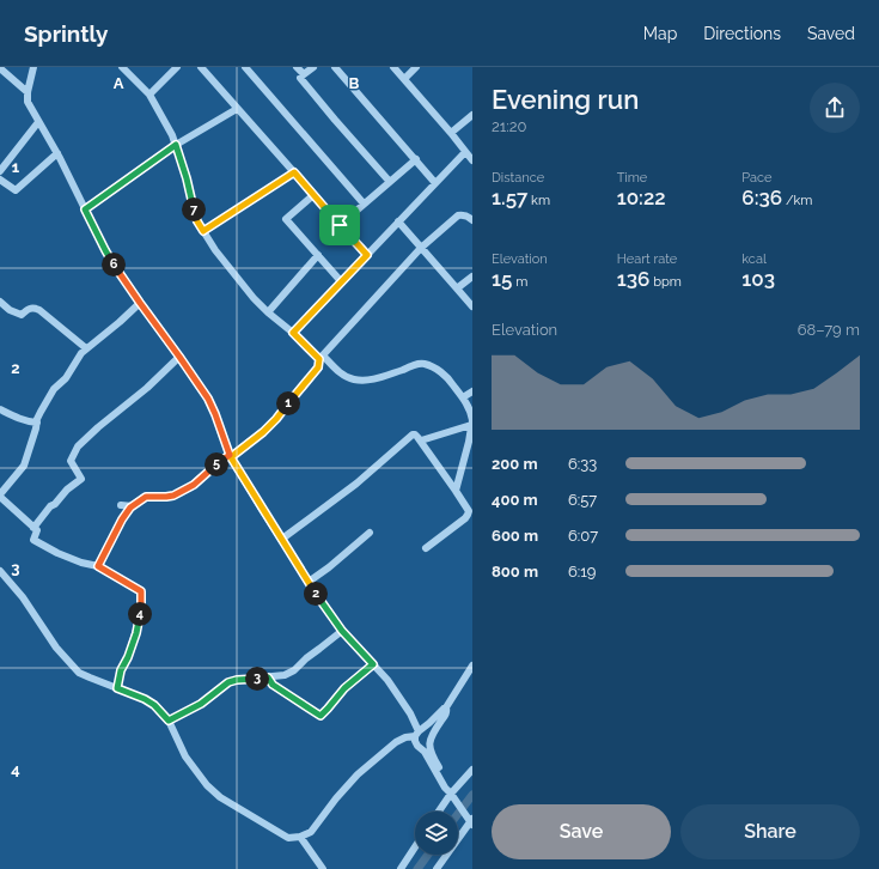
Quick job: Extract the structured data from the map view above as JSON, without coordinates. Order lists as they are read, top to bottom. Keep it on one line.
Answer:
{"page":{"header":"Sprintly","nav":["Map","Directions","Saved"],"heading":["Evening run","21:20"],"stats":[["Distance","1.57 km"],["Time","10:22"],["Pace","6:36 /km"],["Elevation","15 m"],["Heart rate","136 bpm"],["kcal","103"]],"pins":["7","6","1","5","2","4","3"],"chart":["Elevation","68–79 m"],"list":[{"name":"200 m","note":"6:33"},{"name":"400 m","note":"6:57"},{"name":"600 m","note":"6:07"},{"name":"800 m","note":"6:19"}],"buttons":["Save","Share"]},"grid":{"columns":["A","B"],"rows":["1","2","3","4"]}}
